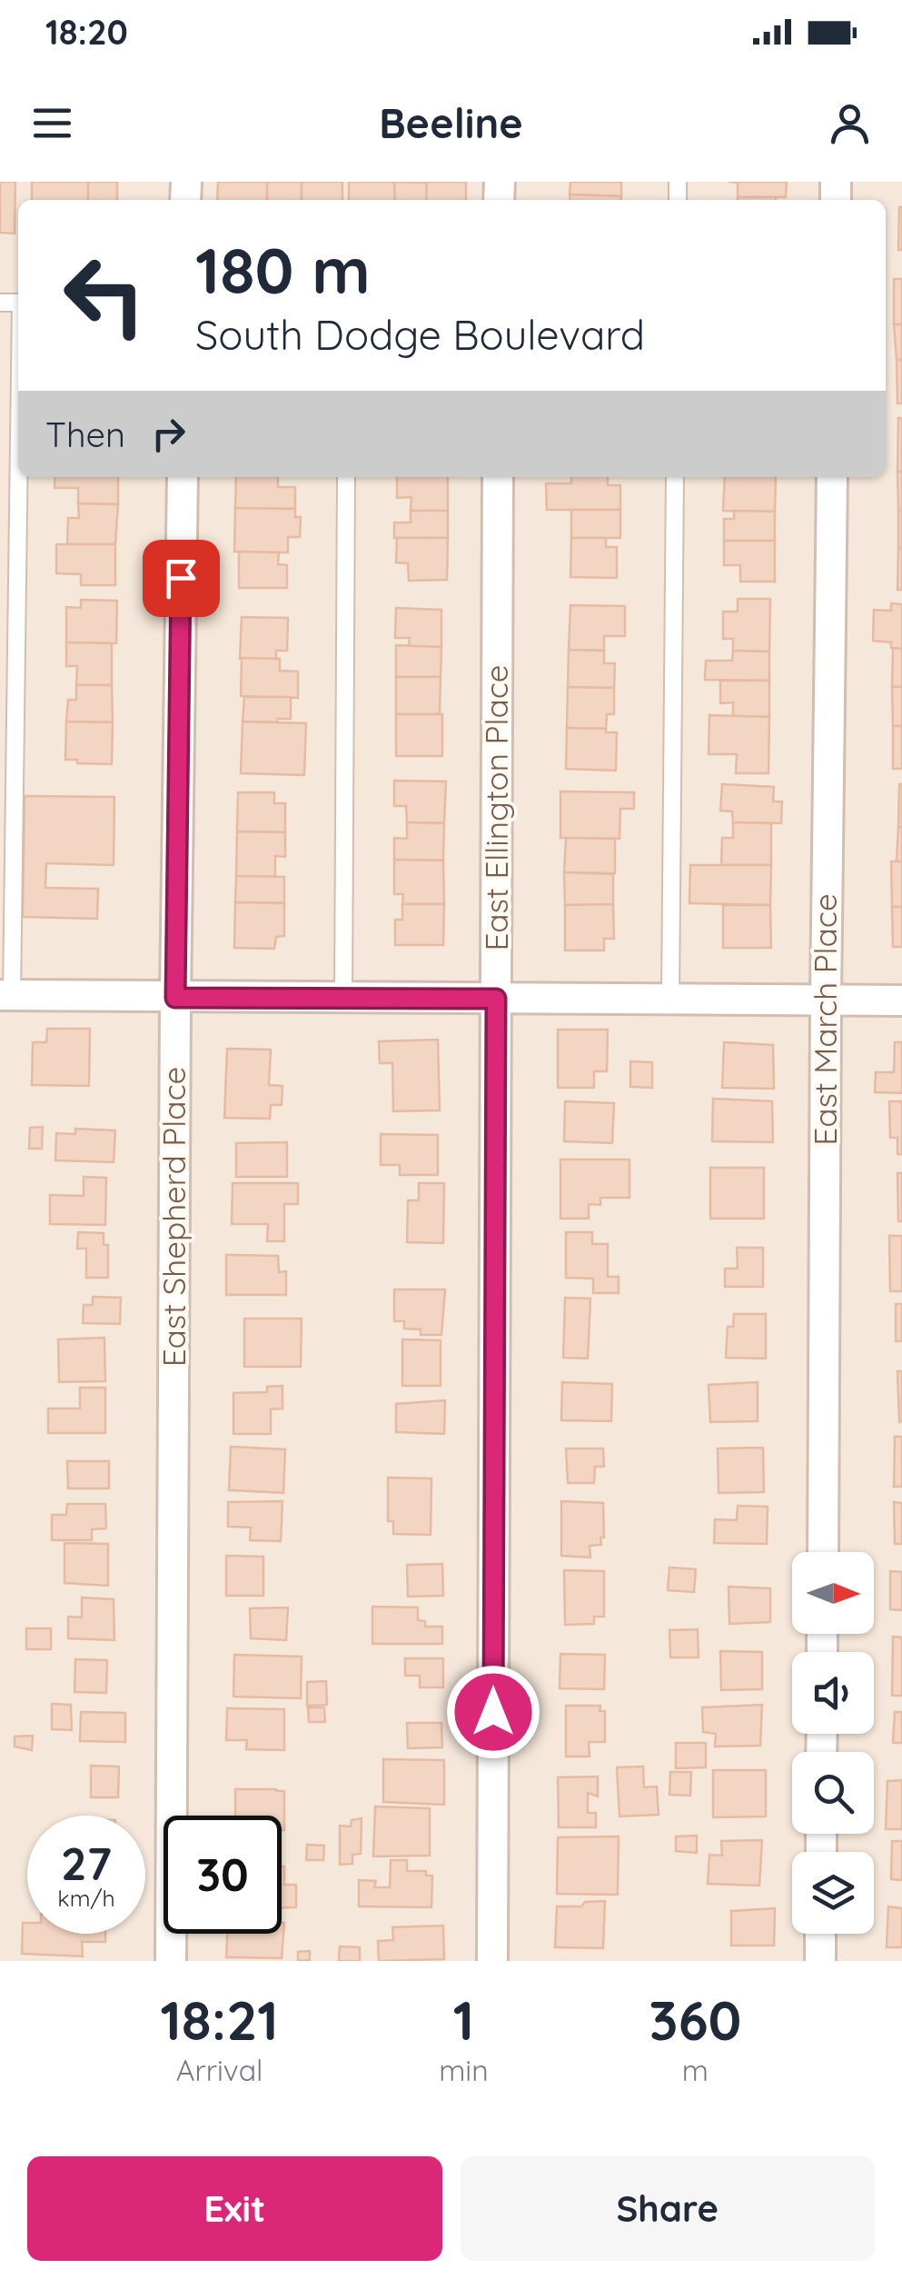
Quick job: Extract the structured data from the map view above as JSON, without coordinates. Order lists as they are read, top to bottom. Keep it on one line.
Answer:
{"streets":{"street":["East Ellington Place","East March Place","East Shepherd Place"]},"north":"right","page":{"status":"18:20","header":"Beeline","turn":["180 m","South Dodge Boulevard"],"then":"Then","speed":"27 km/h","limit":"30","eta":["18:21","Arrival","1","min","360","m"],"buttons":["Exit","Share"]}}
